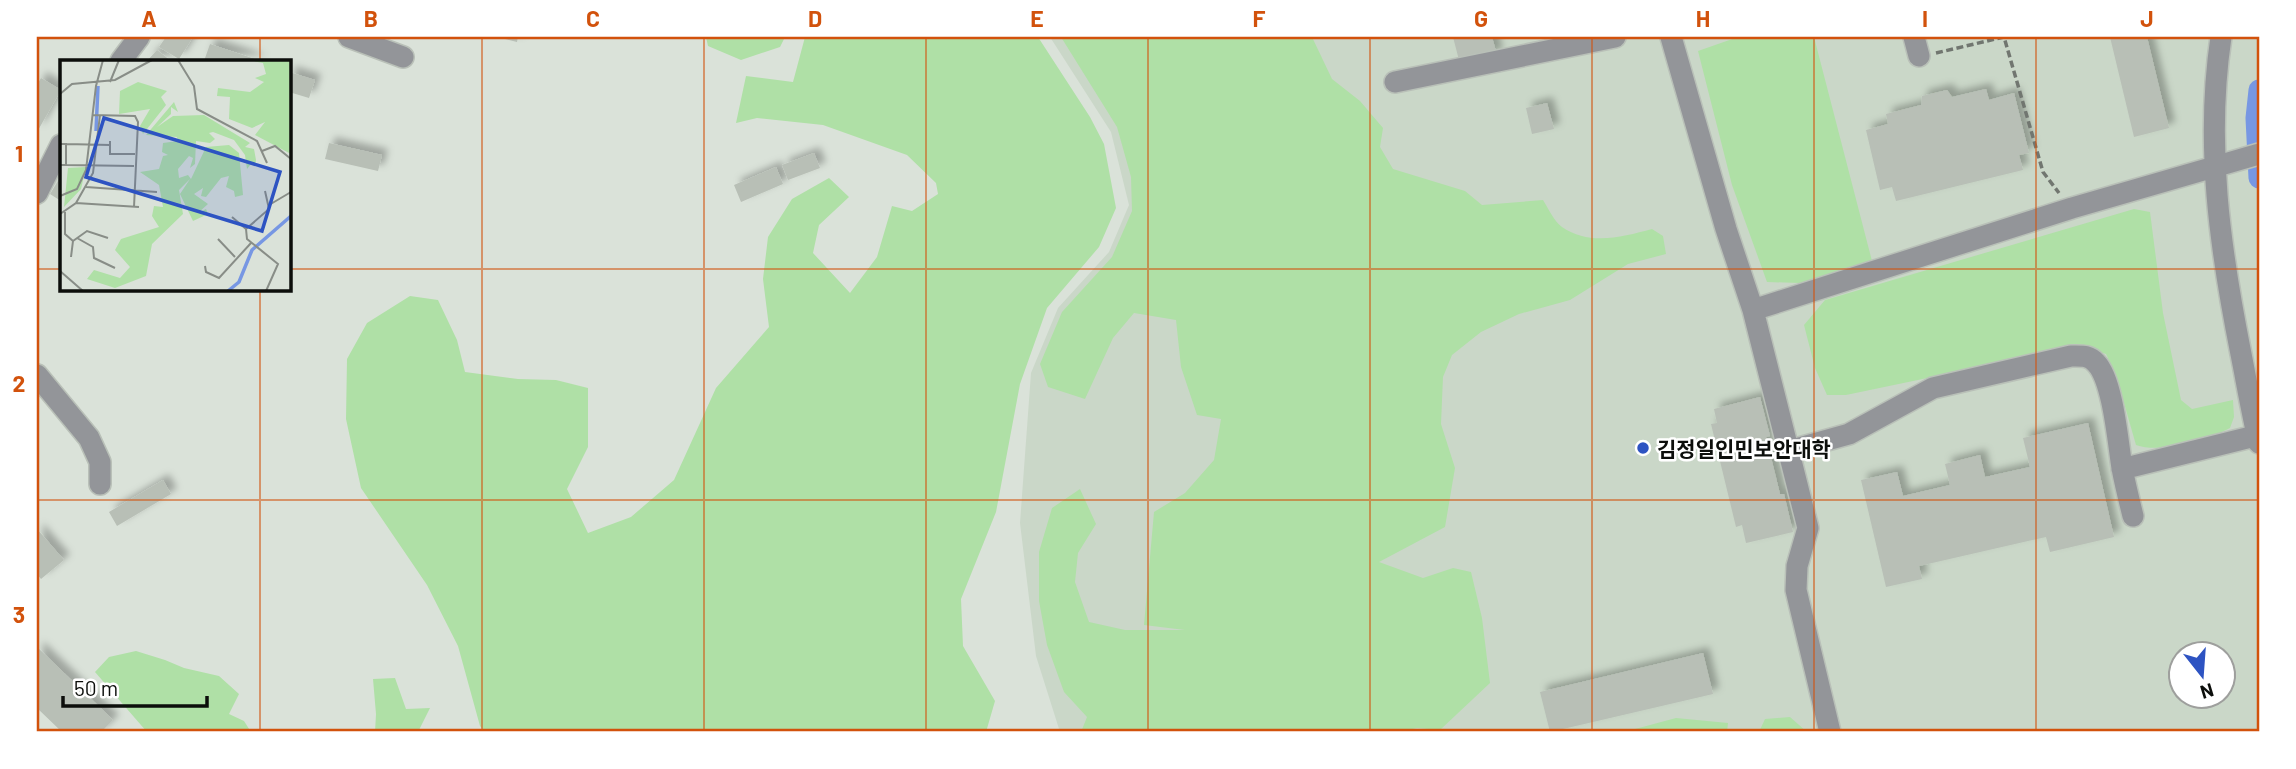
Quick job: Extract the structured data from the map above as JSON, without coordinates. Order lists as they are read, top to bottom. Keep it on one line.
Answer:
{"places":["김정일인민보안대학"],"scale_bar":"50 m","north":"bottom","grid":{"columns":["A","B","C","D","E","F","G","H","I","J"],"rows":["1","2","3"]}}
